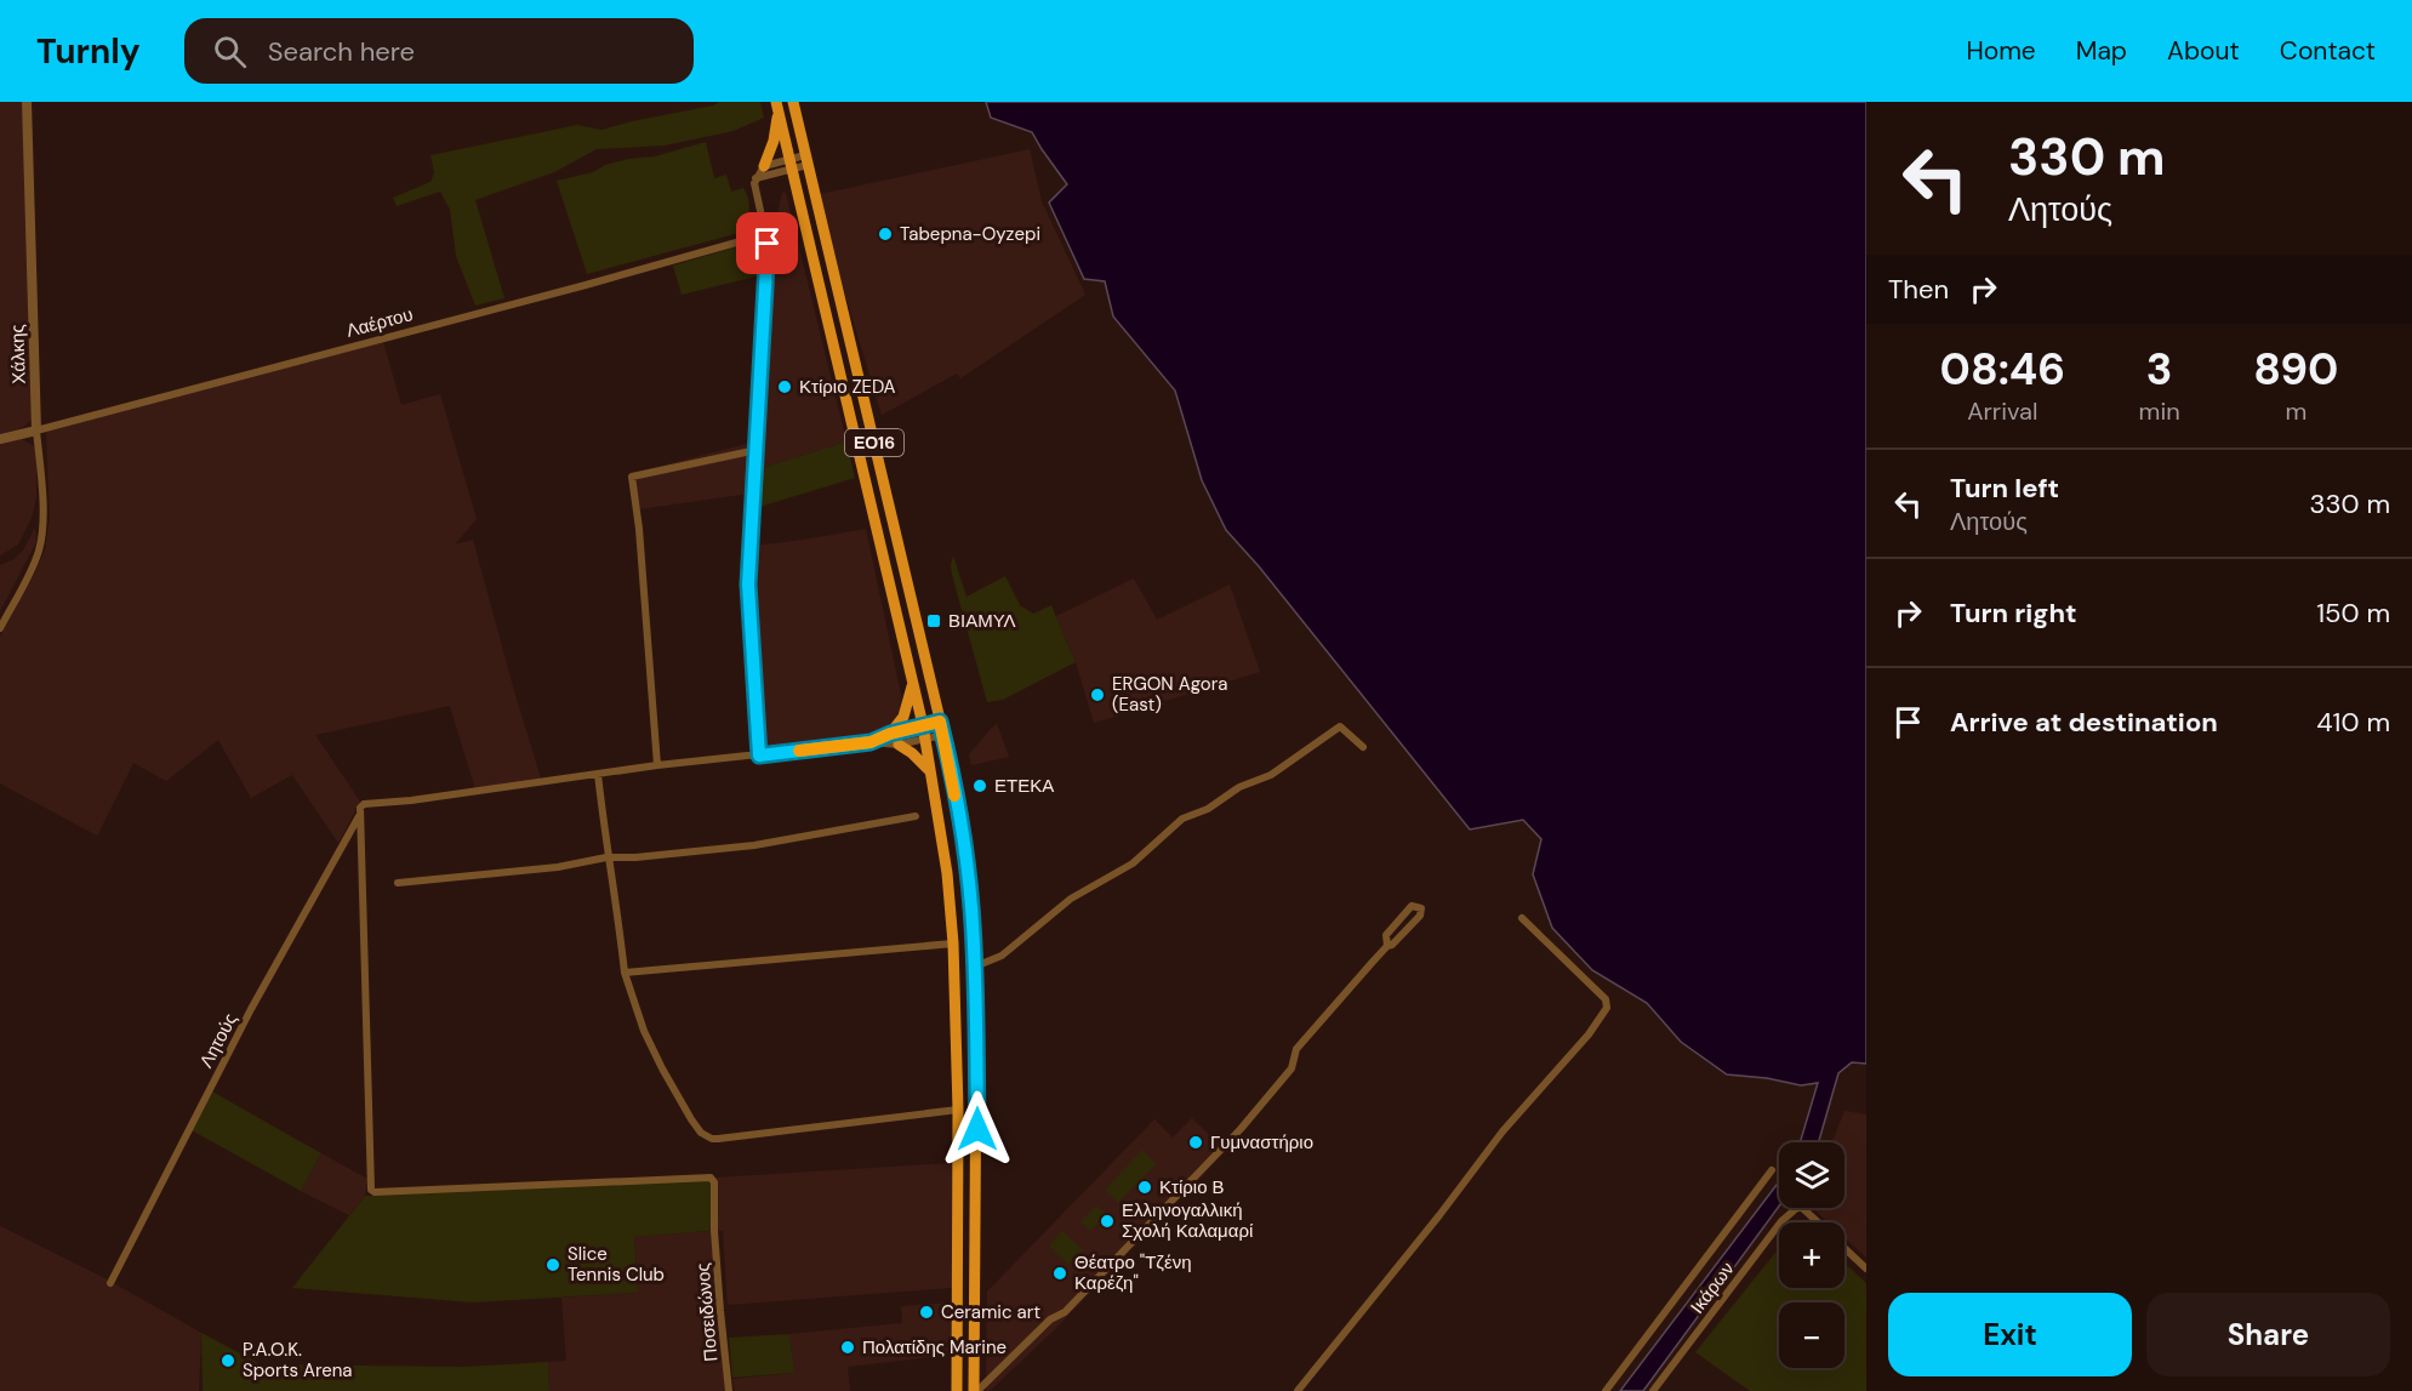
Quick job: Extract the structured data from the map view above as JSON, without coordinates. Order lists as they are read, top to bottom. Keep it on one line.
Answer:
{"streets":{"main road":["ΕΟ16"],"street":["Λαέρτου","Χάλκης","Λητούς","Ικάρων","Ποσειδώνος"]},"crossings":[["Λαέρτου","Χάλκης"],["Λητούς","Ποσειδώνος"]],"places":{"other":["Tabepna-Oyzepi","Κτίριο ZEDA","ERGON Agora (East)","ΕΤΕΚΑ","Γυμναστήριο","Κτίριο Β","Ελληνογαλλική Σχολή Καλαμαρί","Slice Tennis Club","Θέατρο \"Τζένη Καρέζη\"","Ceramic art","Πολατίδης Marine","P.A.O.K. Sports Arena"],"transit":["ΒΙΑΜΥΛ"]},"page":{"header":"Turnly","search":"Search here","nav":["Home","Map","About","Contact"],"turn":["330 m","Λητούς"],"then":"Then","eta":["08:46","Arrival","3","min","890","m"],"list":[{"name":"Turn left","note":"Λητούς","value":"330 m"},{"name":"Turn right","value":"150 m"},{"name":"Arrive at destination","value":"410 m"}],"map_buttons":["+","−"],"buttons":["Exit","Share"]}}
